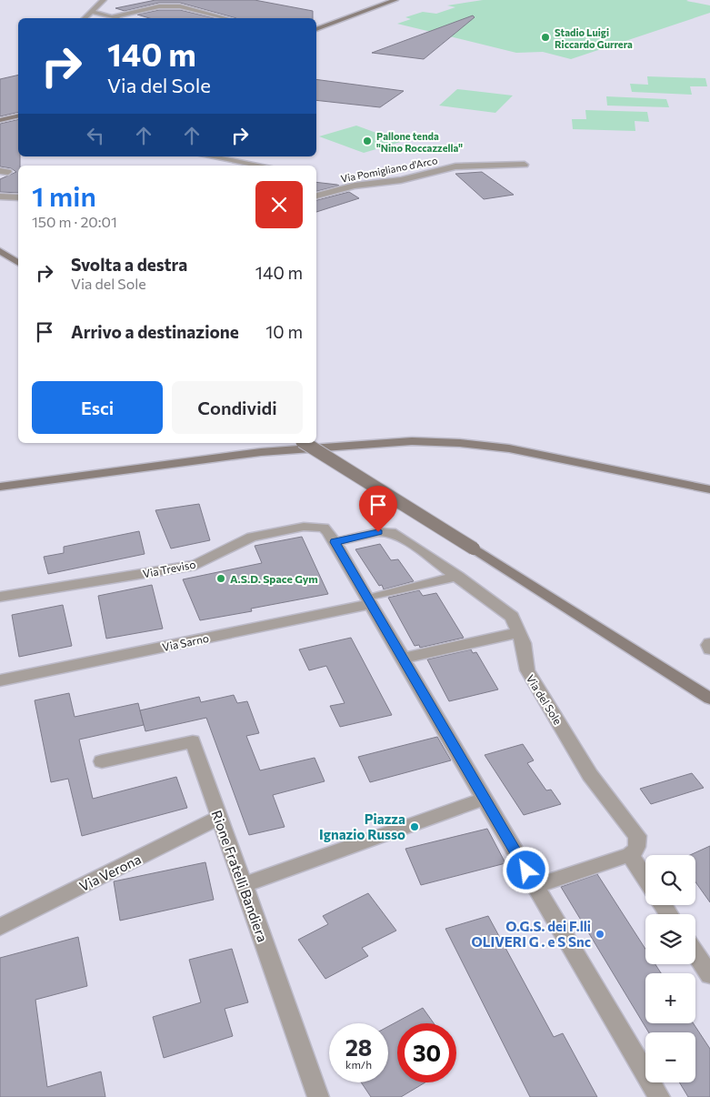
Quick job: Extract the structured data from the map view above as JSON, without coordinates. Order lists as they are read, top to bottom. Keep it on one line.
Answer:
{"streets":{"street":["Via Pomigliano d'Arco","Via Treviso","Via Sarno","Via del Sole","Via Verona","Rione Fratelli Bandiera"]},"crossings":[["Via Treviso","Via del Sole"],["Via Sarno","Via del Sole"],["Via Verona","Rione Fratelli Bandiera"]],"places":["Stadio Luigi Riccardo Gurrera","Pallone tenda \"Nino Roccazzella\"","A.S.D. Space Gym","Piazza Ignazio Russo","O.G.S. dei F.lli OLIVERI G . e S Snc"],"page":{"turn":["140 m","Via del Sole"],"heading":["1 min","150 m · 20:01"],"list":[{"name":"Svolta a destra","note":"Via del Sole","value":"140 m"},{"name":"Arrivo a destinazione","value":"10 m"}],"buttons":["Esci","Condividi"],"map_buttons":["+","−"],"speed":"28 km/h","limit":"30"}}
